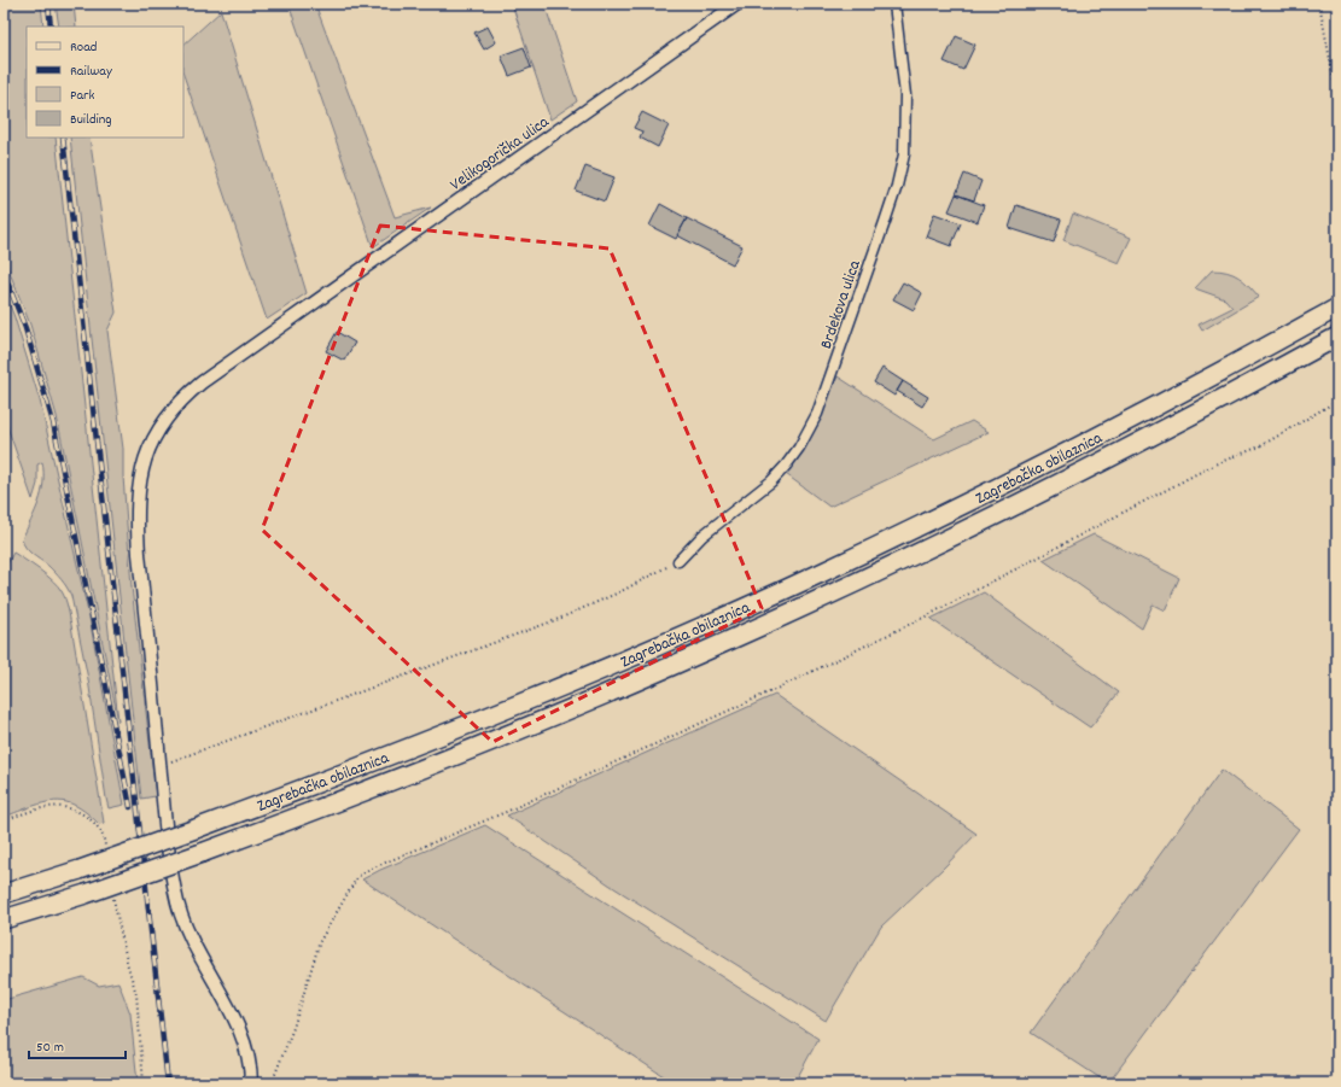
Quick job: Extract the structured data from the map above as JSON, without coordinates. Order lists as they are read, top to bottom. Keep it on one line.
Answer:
{"streets":{"highway":["Zagrebačka obilaznica"],"street":["Velikogorička ulica","Brdekova ulica"]},"legend":["Road","Railway","Park","Building"],"scale_bar":"50 m"}
